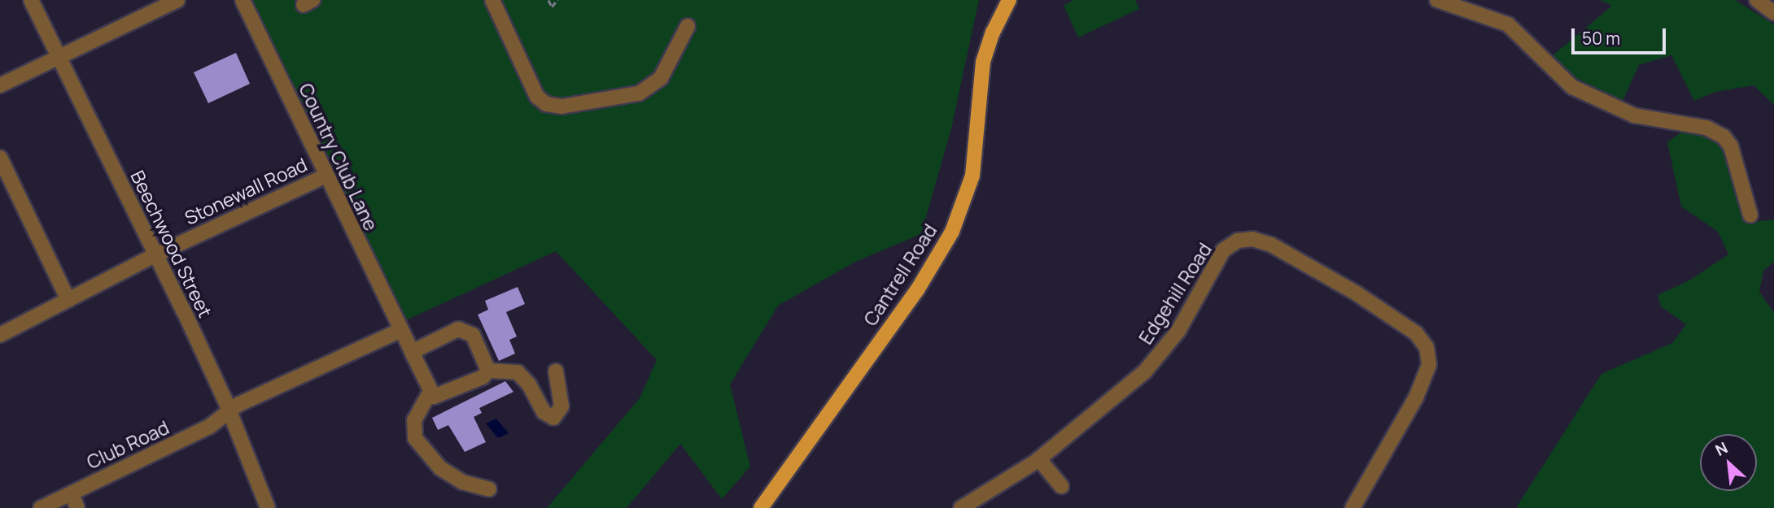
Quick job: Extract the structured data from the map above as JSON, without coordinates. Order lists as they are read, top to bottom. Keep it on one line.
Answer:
{"streets":{"main road":["Cantrell Road"],"street":["Country Club Lane","Stonewall Road","Beechwood Street","Edgehill Road","Club Road"]},"crossings":[["Country Club Lane","Stonewall Road"],["Stonewall Road","Beechwood Street"],["Beechwood Street","Club Road"]],"scale_bar":"50 m","north":"top left"}
